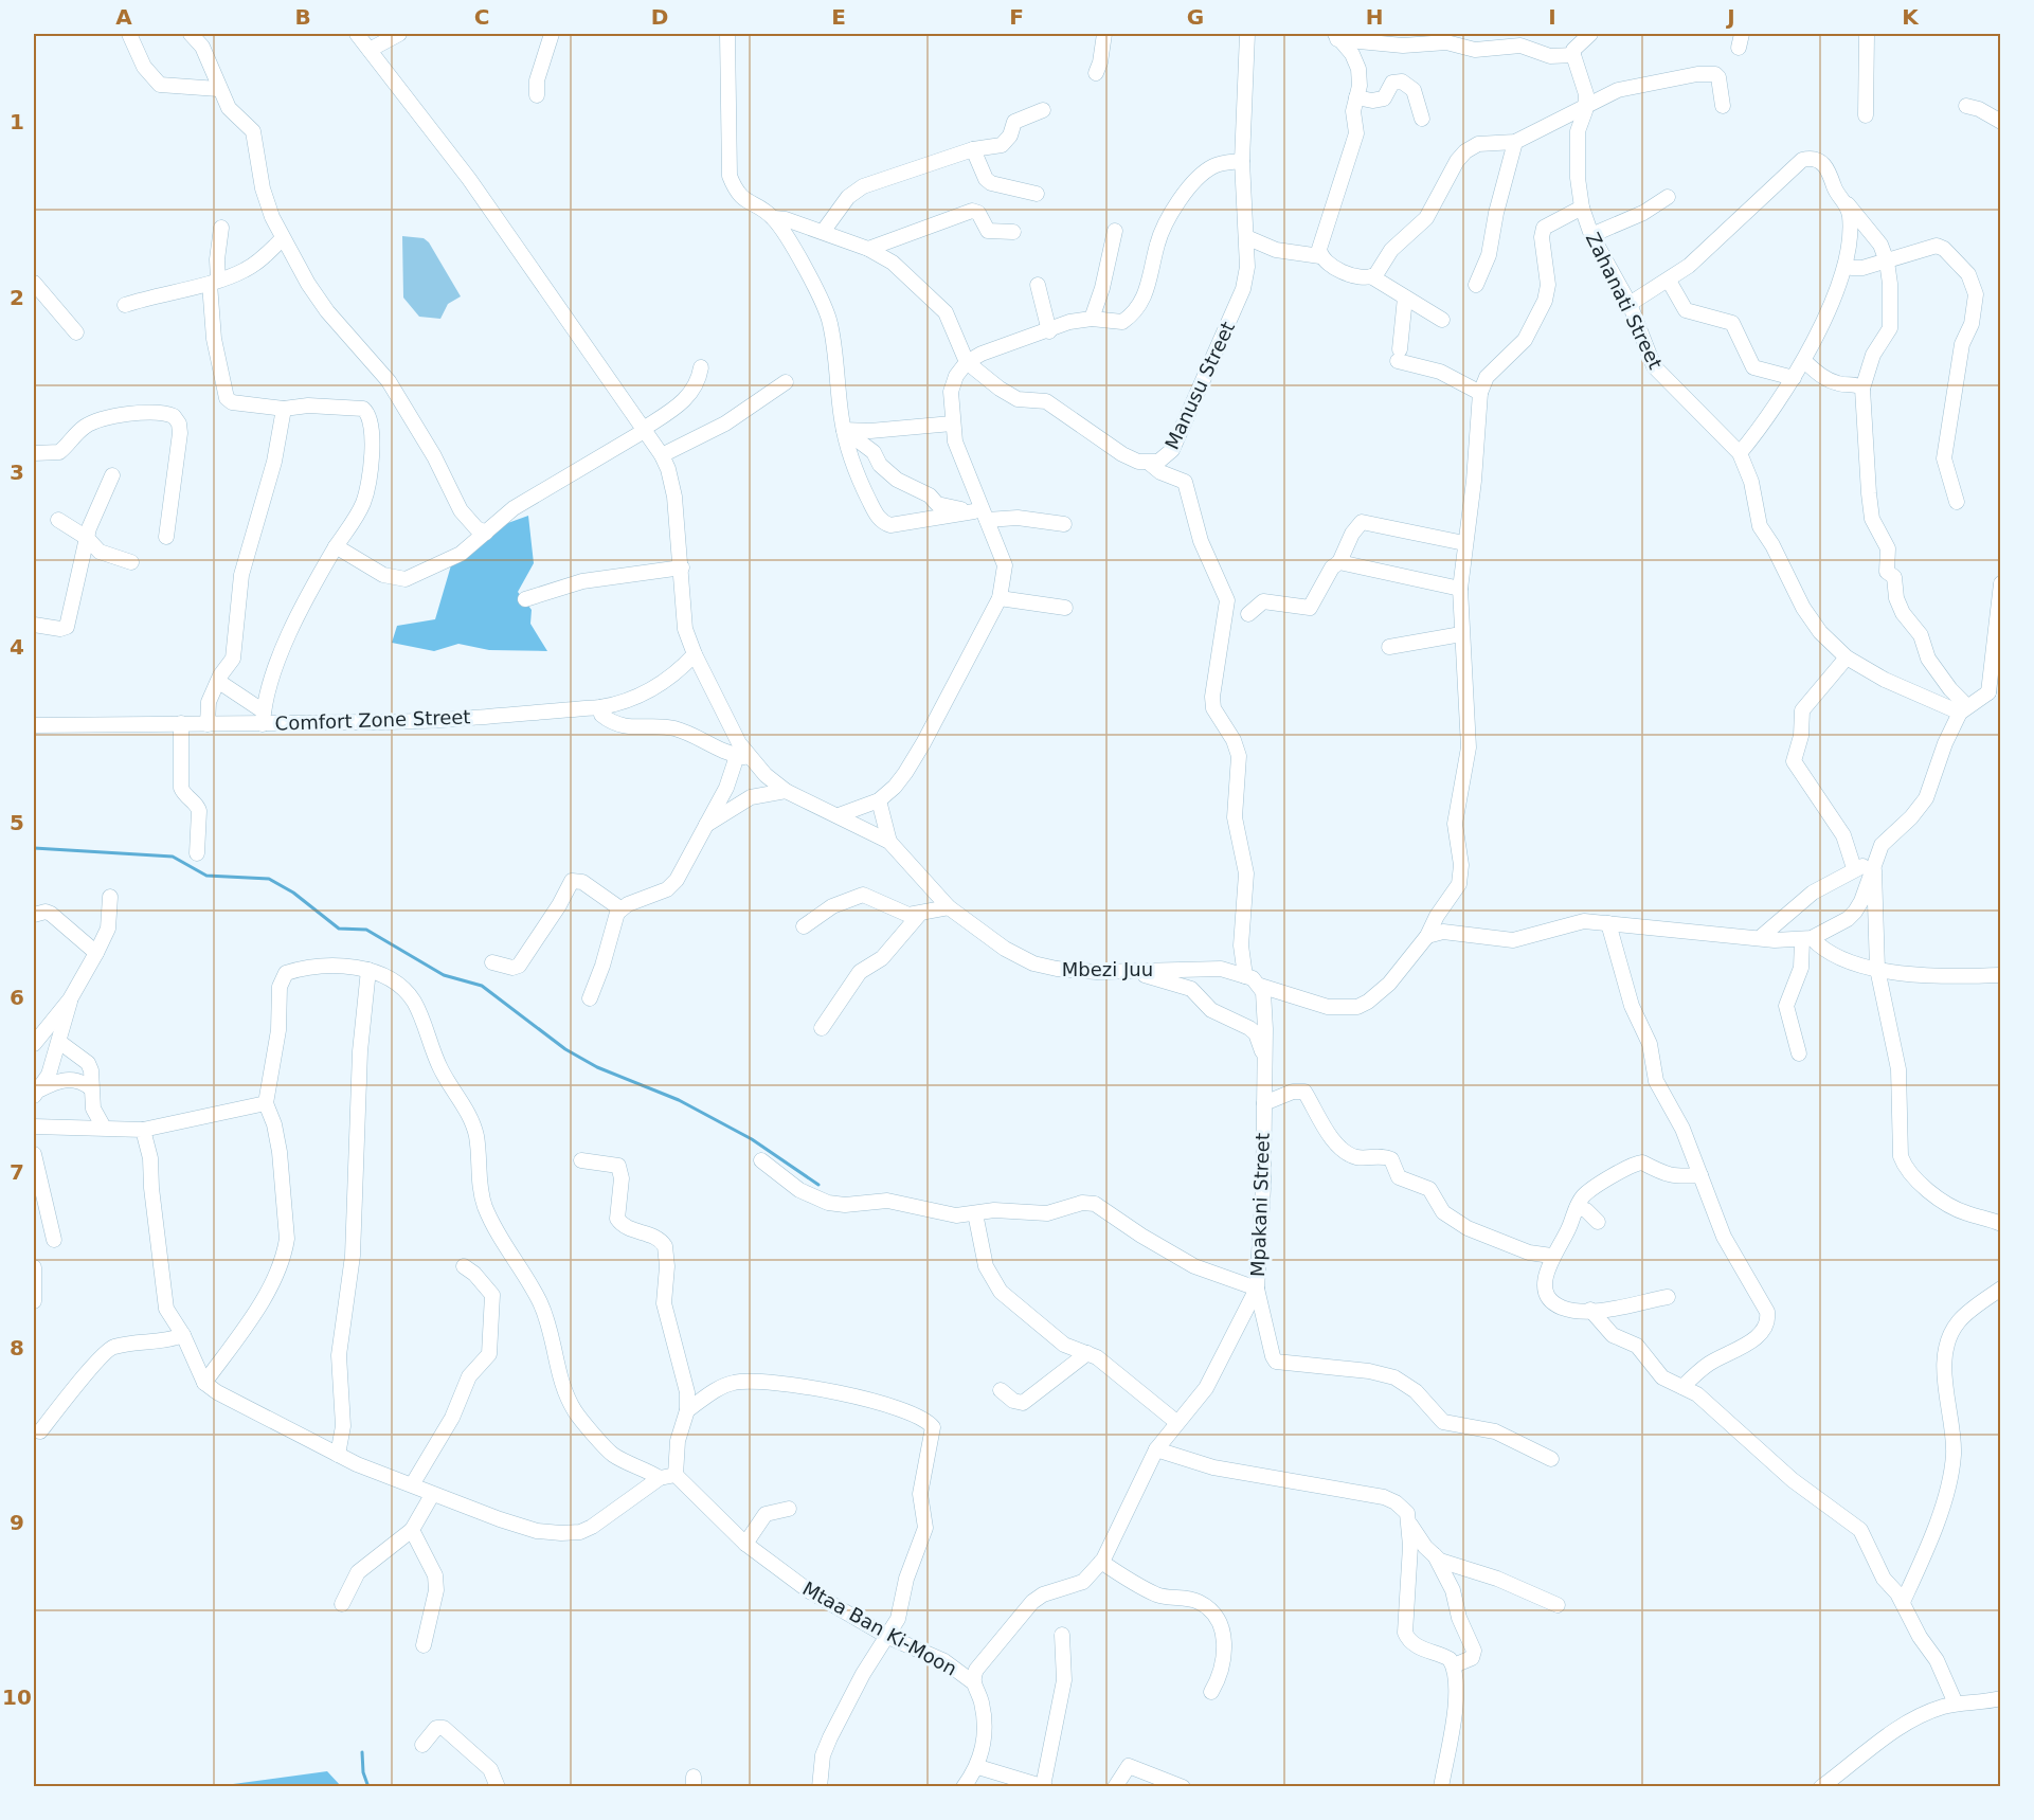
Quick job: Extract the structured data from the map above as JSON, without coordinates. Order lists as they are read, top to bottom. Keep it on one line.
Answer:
{"streets":{"street":["Zahanati Street","Manusu Street","Comfort Zone Street","Mbezi Juu","Mpakani Street","Mtaa Ban Ki-Moon"]},"crossings":[["Mpakani Street","Mtaa Ban Ki-Moon"]],"grid":{"columns":["A","B","C","D","E","F","G","H","I","J","K"],"rows":["1","2","3","4","5","6","7","8","9","10"]}}
